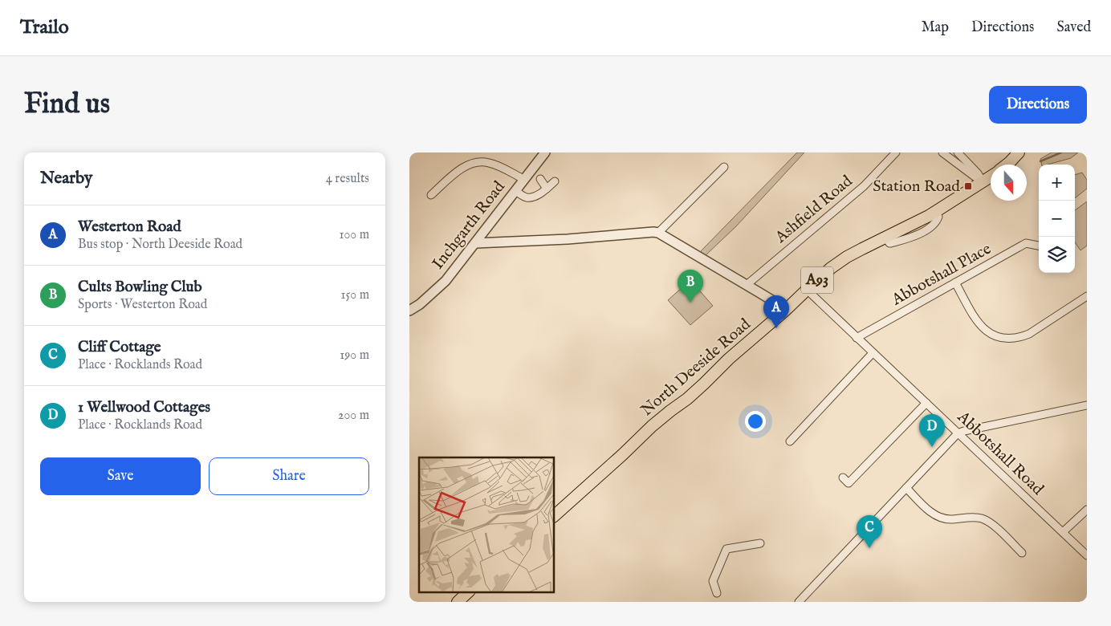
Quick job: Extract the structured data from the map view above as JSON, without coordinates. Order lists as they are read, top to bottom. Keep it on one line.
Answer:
{"streets":{"main road":["A93","North Deeside Road"],"street":["Ashfield Road","Inchgarth Road","Abbotshall Place","Abbotshall Road"]},"crossings":[["Abbotshall Place","Abbotshall Road"],["North Deeside Road","Abbotshall Road"]],"places":{"transit":["Station Road"]},"north":"bottom","page":{"header":"Trailo","nav":["Map","Directions","Saved"],"buttons":["Directions",["Save","Share"]],"title":"Find us","heading":["Nearby","4 results"],"map_buttons":["+","−"],"list":[{"mark":"A","name":"Westerton Road","note":"Bus stop · North Deeside Road","value":"100 m"},{"mark":"B","name":"Cults Bowling Club","note":"Sports · Westerton Road","value":"150 m"},{"mark":"C","name":"Cliff Cottage","note":"Place · Rocklands Road","value":"190 m"},{"mark":"D","name":"1 Wellwood Cottages","note":"Place · Rocklands Road","value":"200 m"}],"pins":["B","A","D","C"]}}
